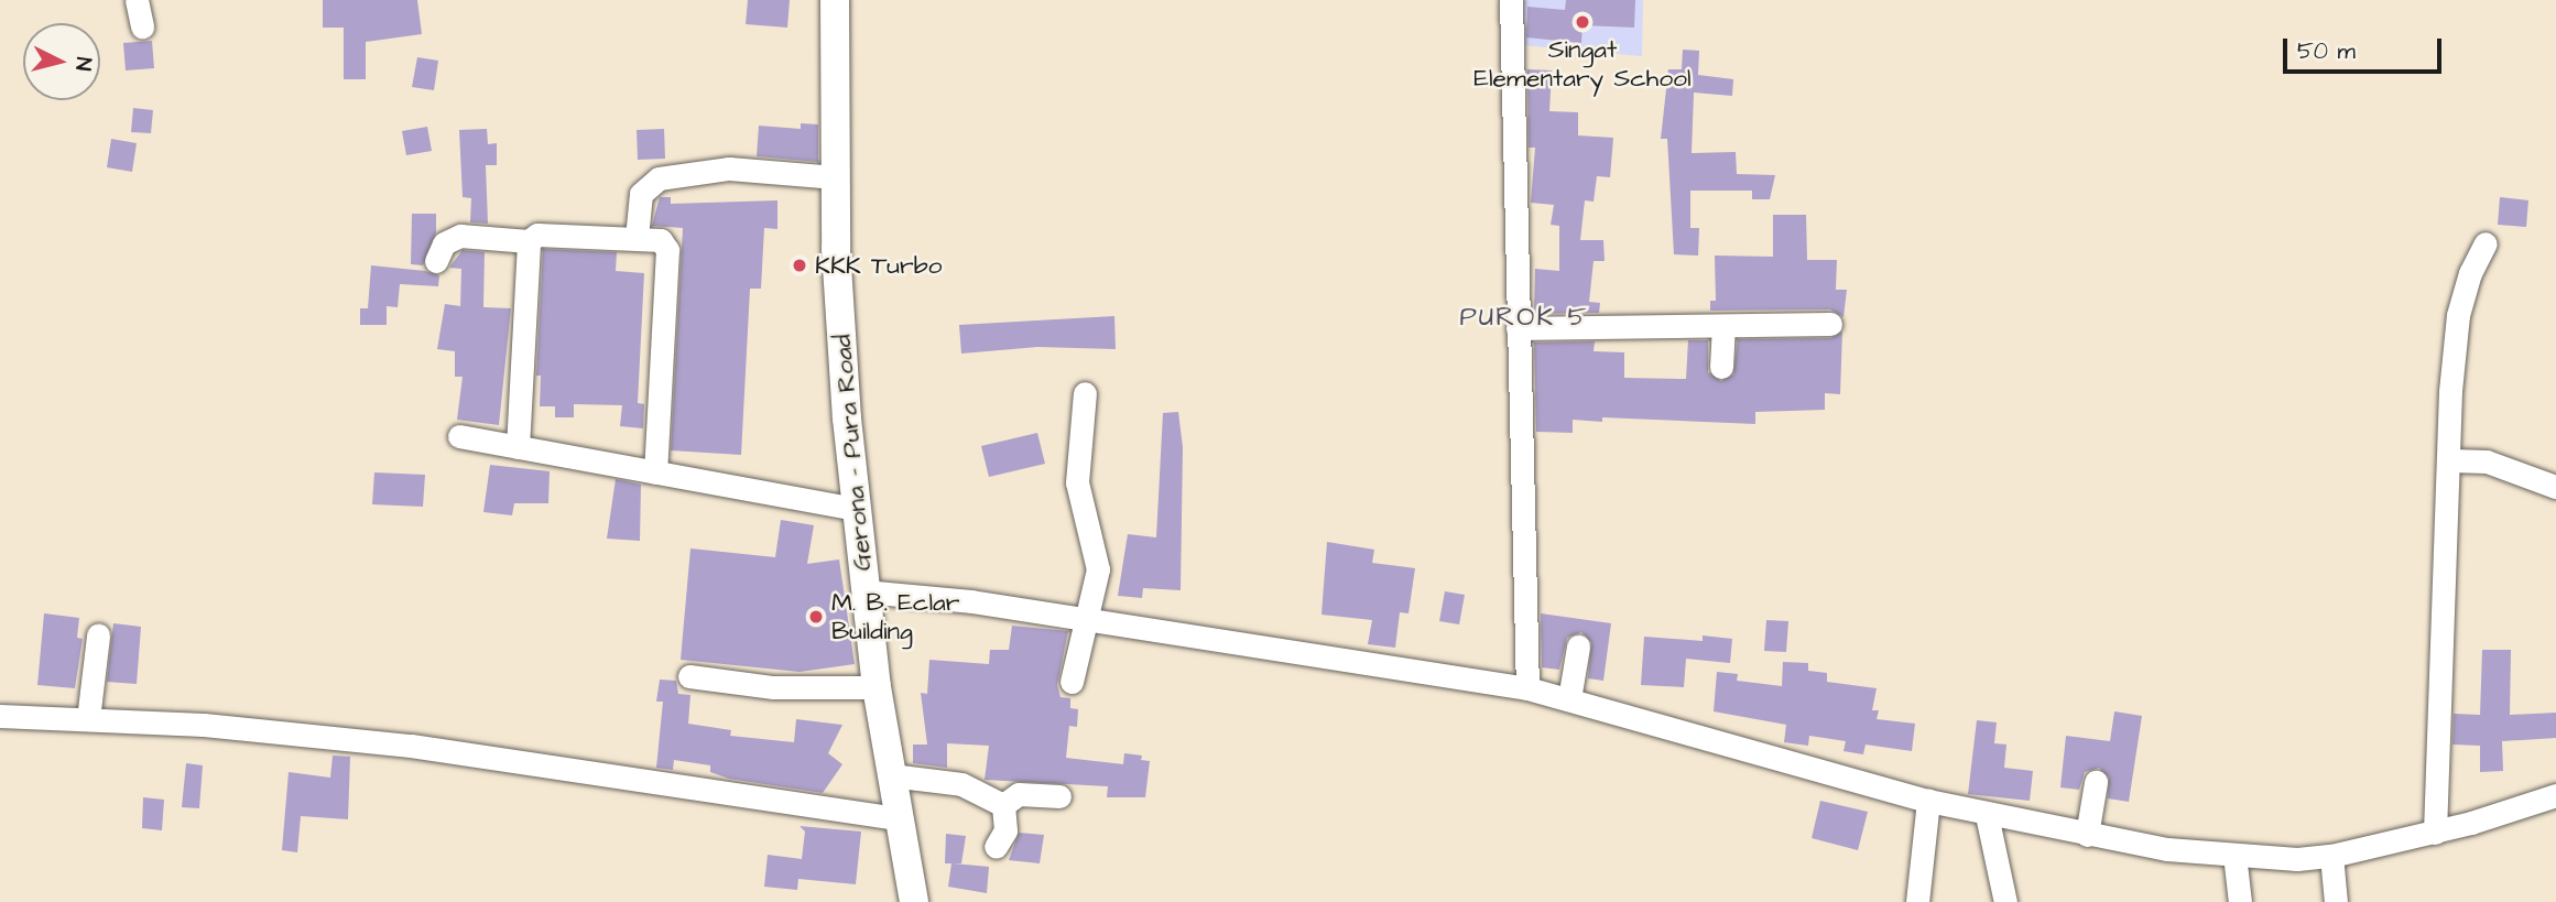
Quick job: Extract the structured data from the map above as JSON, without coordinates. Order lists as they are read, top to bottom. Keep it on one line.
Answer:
{"streets":{"main road":["Gerona - Pura Road"]},"districts":["PUROK 5"],"places":["Singat Elementary School","KKK Turbo","M. B. Eclar Building"],"scale_bar":"50 m","north":"right"}
